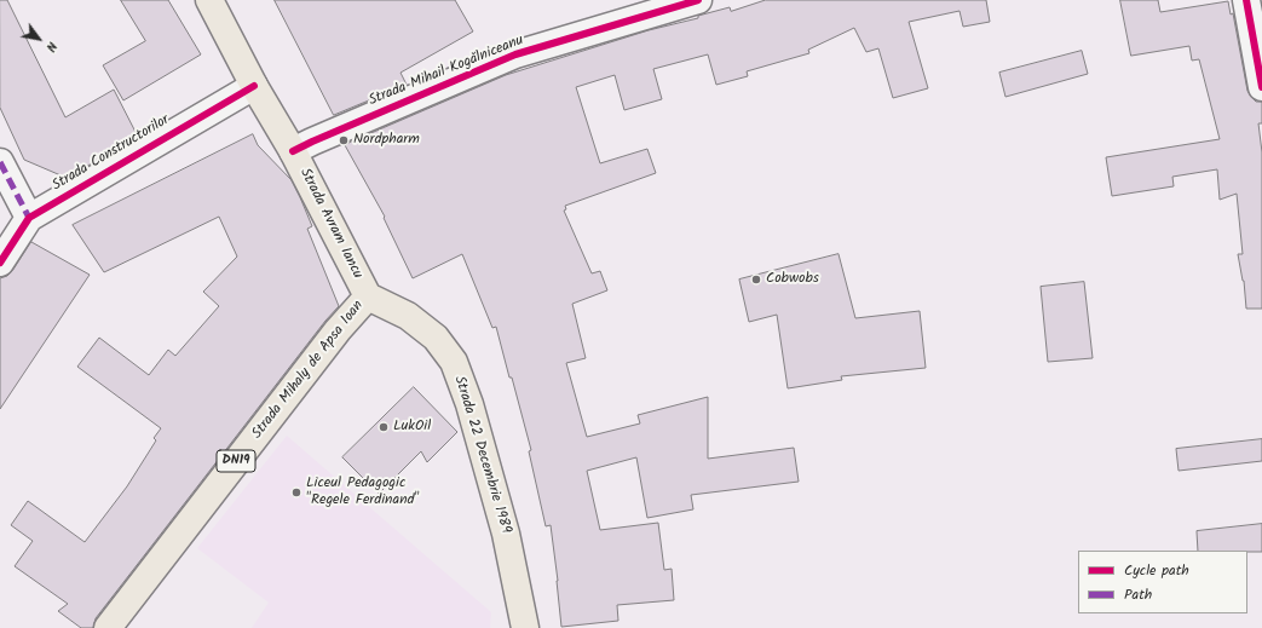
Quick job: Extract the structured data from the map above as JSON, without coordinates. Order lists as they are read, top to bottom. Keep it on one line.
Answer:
{"streets":{"main road":["Strada Avram Iancu","Strada Mihaly de Apsa Ioan","Strada 22 Decembrie 1989","DN19"],"street":["Strada Mihail Kogălniceanu","Strada Constructorilor"]},"crossings":[["Strada Mihail Kogălniceanu","Strada Avram Iancu"],["Strada Constructorilor","Strada Avram Iancu"],["Strada Avram Iancu","Strada Mihaly de Apsa Ioan"],["Strada Avram Iancu","Strada 22 Decembrie 1989"],["Strada Mihaly de Apsa Ioan","Strada 22 Decembrie 1989"]],"places":["Nordpharm","Cobwobs","LukOil","Liceul Pedagogic \"Regele Ferdinand\""],"legend":["Cycle path","Path"],"north":"bottom right"}
